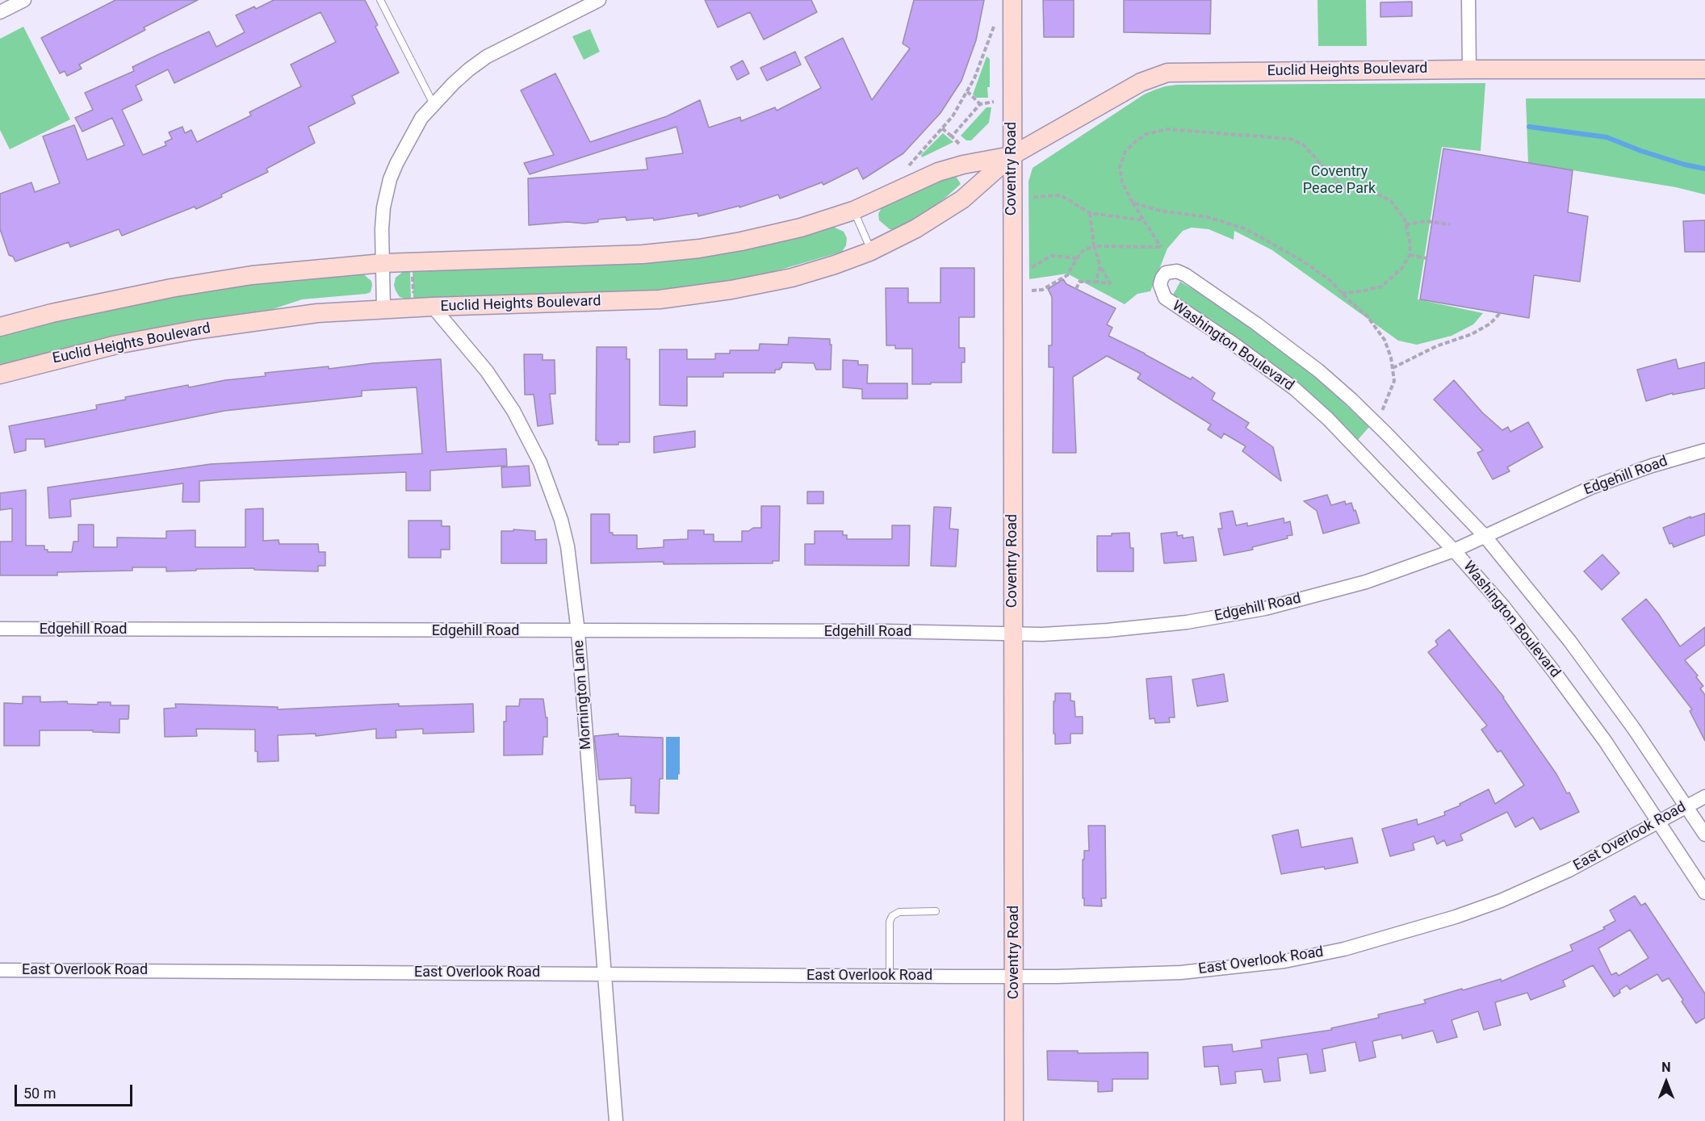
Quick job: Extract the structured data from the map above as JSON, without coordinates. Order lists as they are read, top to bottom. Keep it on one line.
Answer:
{"streets":{"main road":["Euclid Heights Boulevard","Coventry Road"],"street":["Washington Boulevard","Edgehill Road","Mornington Lane","East Overlook Road"]},"crossings":[["Euclid Heights Boulevard","Coventry Road"],["Euclid Heights Boulevard","Mornington Lane"],["Coventry Road","Edgehill Road"],["Coventry Road","East Overlook Road"],["Washington Boulevard","Edgehill Road"],["Washington Boulevard","East Overlook Road"],["Edgehill Road","Mornington Lane"],["Mornington Lane","East Overlook Road"]],"parks":["Coventry Peace Park"],"scale_bar":"50 m","north":"top"}
